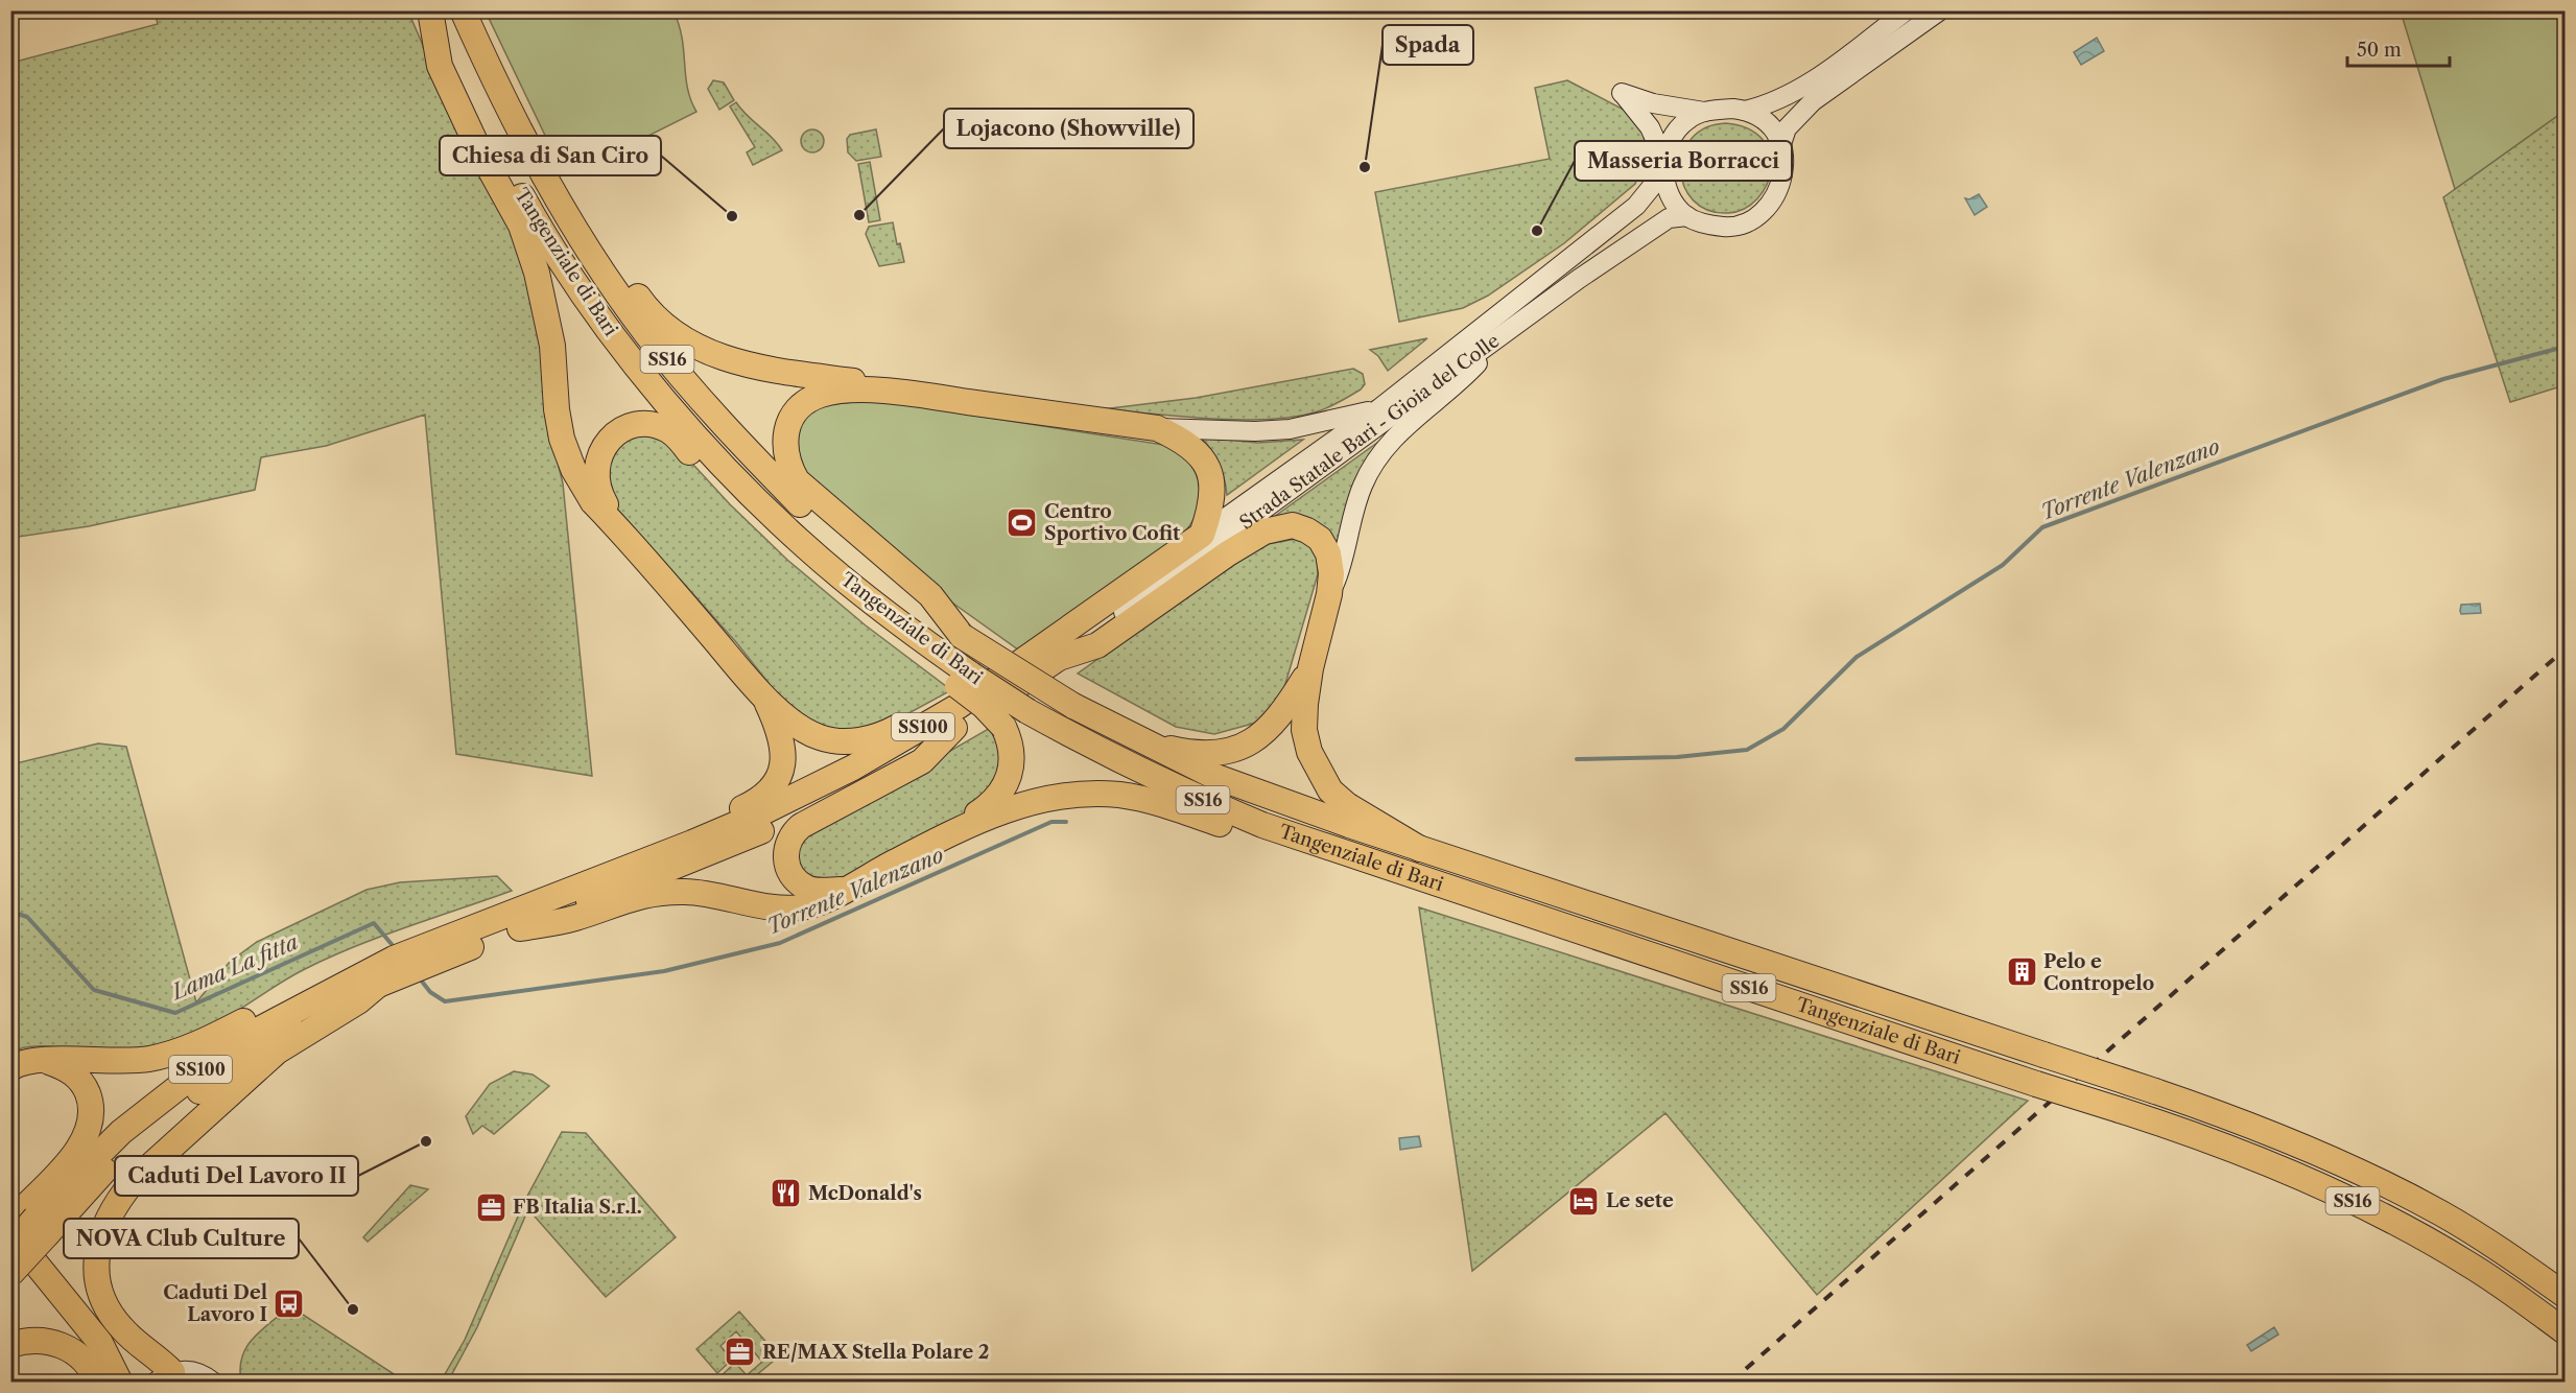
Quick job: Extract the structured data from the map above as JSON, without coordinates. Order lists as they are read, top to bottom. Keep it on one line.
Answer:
{"streets":{"highway":["Tangenziale di Bari","SS16","SS100"],"main road":["Strada Statale Bari - Gioia del Colle"]},"crossings":[["Tangenziale di Bari","SS100"],["Strada Statale Bari - Gioia del Colle","SS100"]],"water":["Torrente Valenzano","Lama La fitta"],"places":{"other":["Spada","Lojacono (Showville)","Chiesa di San Ciro","Masseria Borracci","Caduti Del Lavoro II","NOVA Club Culture"],"sports":["Centro Sportivo Cofit"],"building":["Pelo e Contropelo"],"restaurant":["McDonald's"],"hotel":["Le sete"],"office":["FB Italia S.r.l.","RE/MAX Stella Polare 2"],"bus stop":["Caduti Del Lavoro I"]},"scale_bar":"50 m"}
